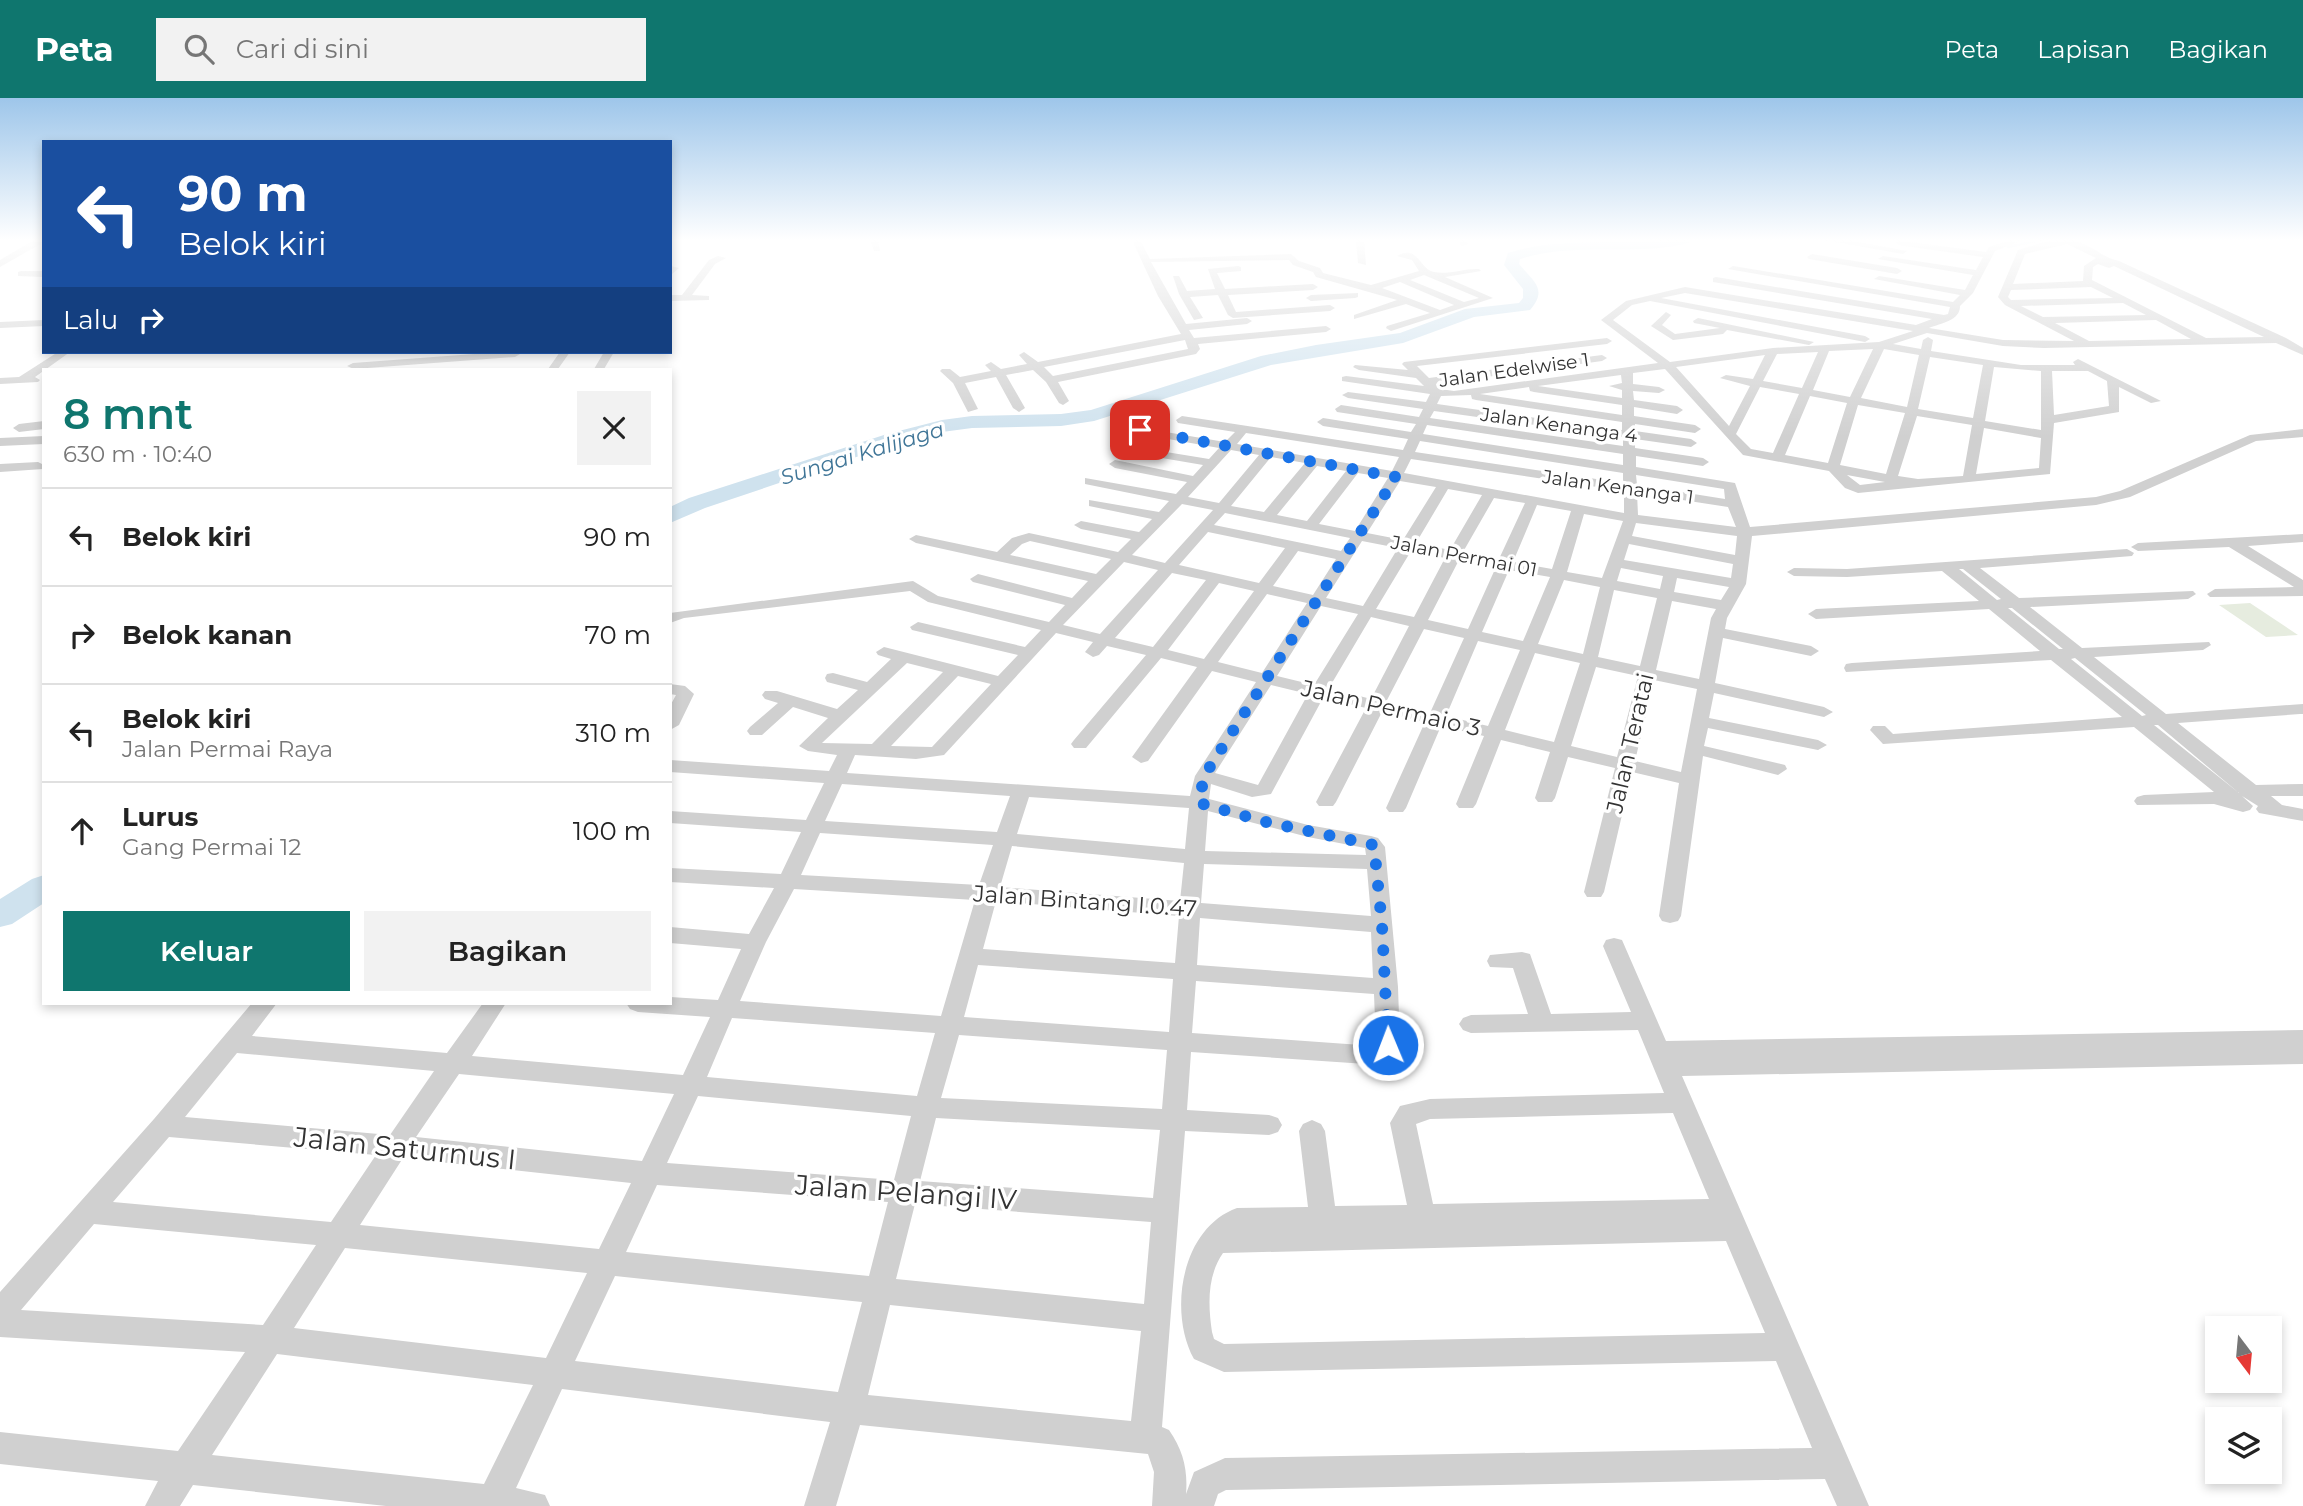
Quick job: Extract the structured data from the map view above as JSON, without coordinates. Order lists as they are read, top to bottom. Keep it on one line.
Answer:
{"streets":{"street":["Jalan Edelwise 1","Jalan Kenanga 4","Jalan Kenanga 1","Jalan Permai 01","Jalan Permaio 3","Jalan Teratai","Jalan Bintang I.0.47","Jalan Saturnus I","Jalan Pelangi IV"]},"crossings":[["Jalan Permai 01","Jalan Teratai"],["Jalan Permaio 3","Jalan Teratai"],["Jalan Saturnus I","Jalan Pelangi IV"]],"water":["Sungai Kalijaga"],"north":"bottom","page":{"header":"Peta","search":"Cari di sini","nav":["Peta","Lapisan","Bagikan"],"turn":["90 m","Belok kiri"],"then":"Lalu","heading":["8 mnt","630 m · 10:40"],"list":[{"name":"Belok kiri","value":"90 m"},{"name":"Belok kanan","value":"70 m"},{"name":"Belok kiri","note":"Jalan Permai Raya","value":"310 m"},{"name":"Lurus","note":"Gang Permai 12","value":"100 m"}],"buttons":["Keluar","Bagikan"]}}
